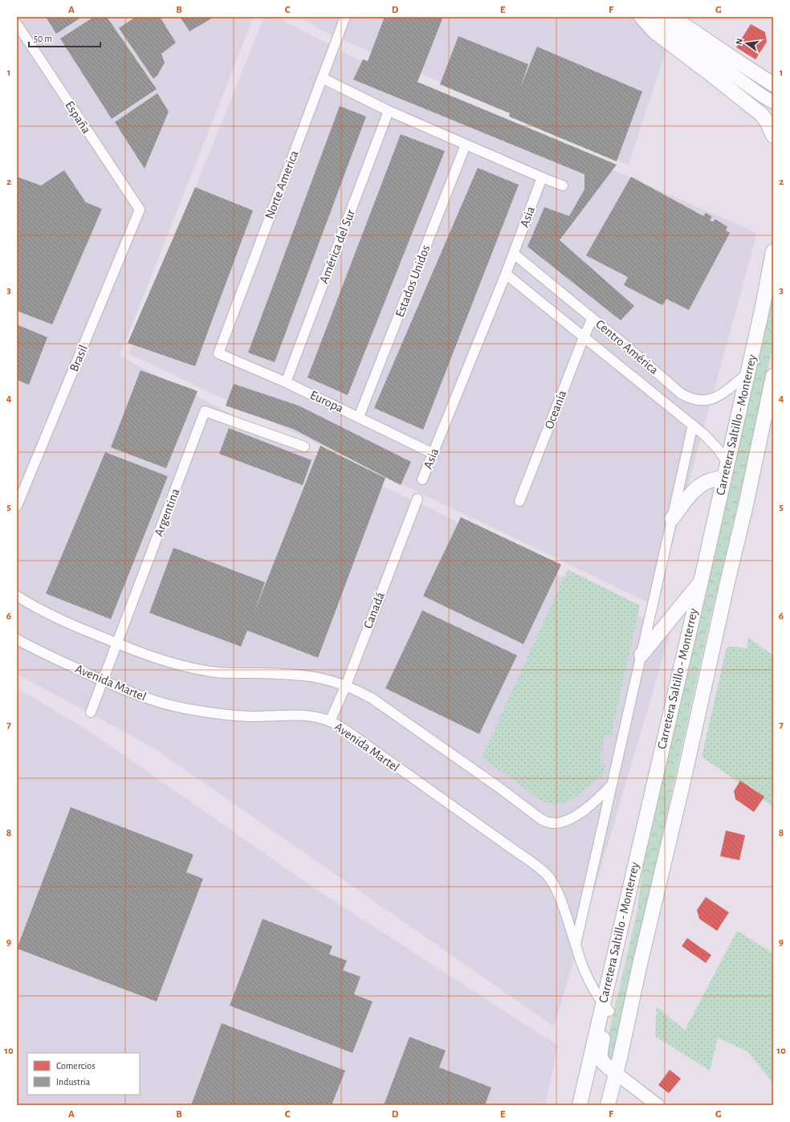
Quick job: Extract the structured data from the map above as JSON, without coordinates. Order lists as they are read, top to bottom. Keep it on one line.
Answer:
{"streets":{"main road":["Carretera Saltillo - Monterrey"],"street":["España","Norte America","Asia","América del Sur","Estados Unidos","Centro América","Brasil","Europa","Oceanía","Argentina","Canadá","Avenida Martel"]},"crossings":[["España","Brasil"],["Norte America","Europa"],["Asia","Centro América"],["Asia","Europa"],["América del Sur","Europa"],["Estados Unidos","Europa"],["Centro América","Oceanía"],["Centro América","Carretera Saltillo - Monterrey"],["Carretera Saltillo - Monterrey","Avenida Martel"],["Argentina","Avenida Martel"],["Canadá","Avenida Martel"]],"legend":["Comercios","Industria"],"scale_bar":"50 m","north":"left","grid":{"columns":["A","B","C","D","E","F","G"],"rows":["1","2","3","4","5","6","7","8","9","10"]}}
